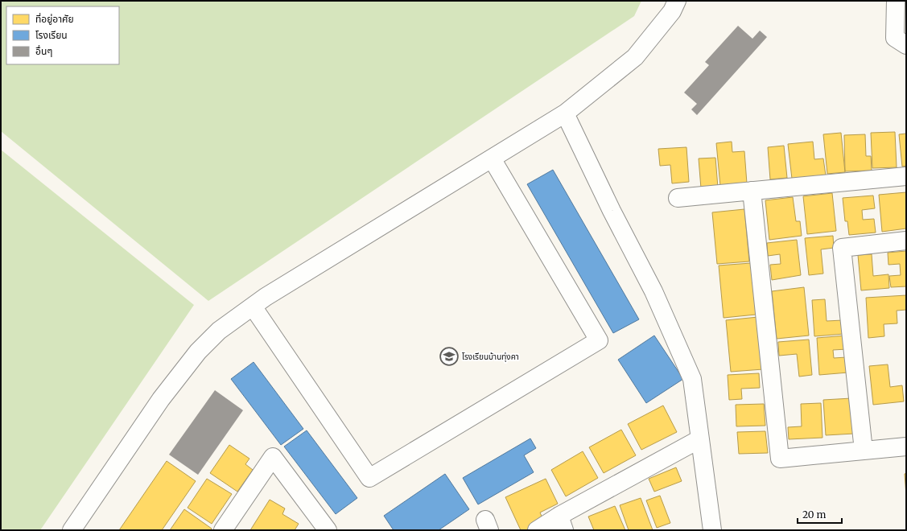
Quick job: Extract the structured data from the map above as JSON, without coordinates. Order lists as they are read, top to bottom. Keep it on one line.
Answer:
{"places":{"school or university":["โรงเรียนบ้านทุ่งคา"]},"legend":["ที่อยู่อาศัย","โรงเรียน","อื่นๆ"],"scale_bar":"20 m"}
